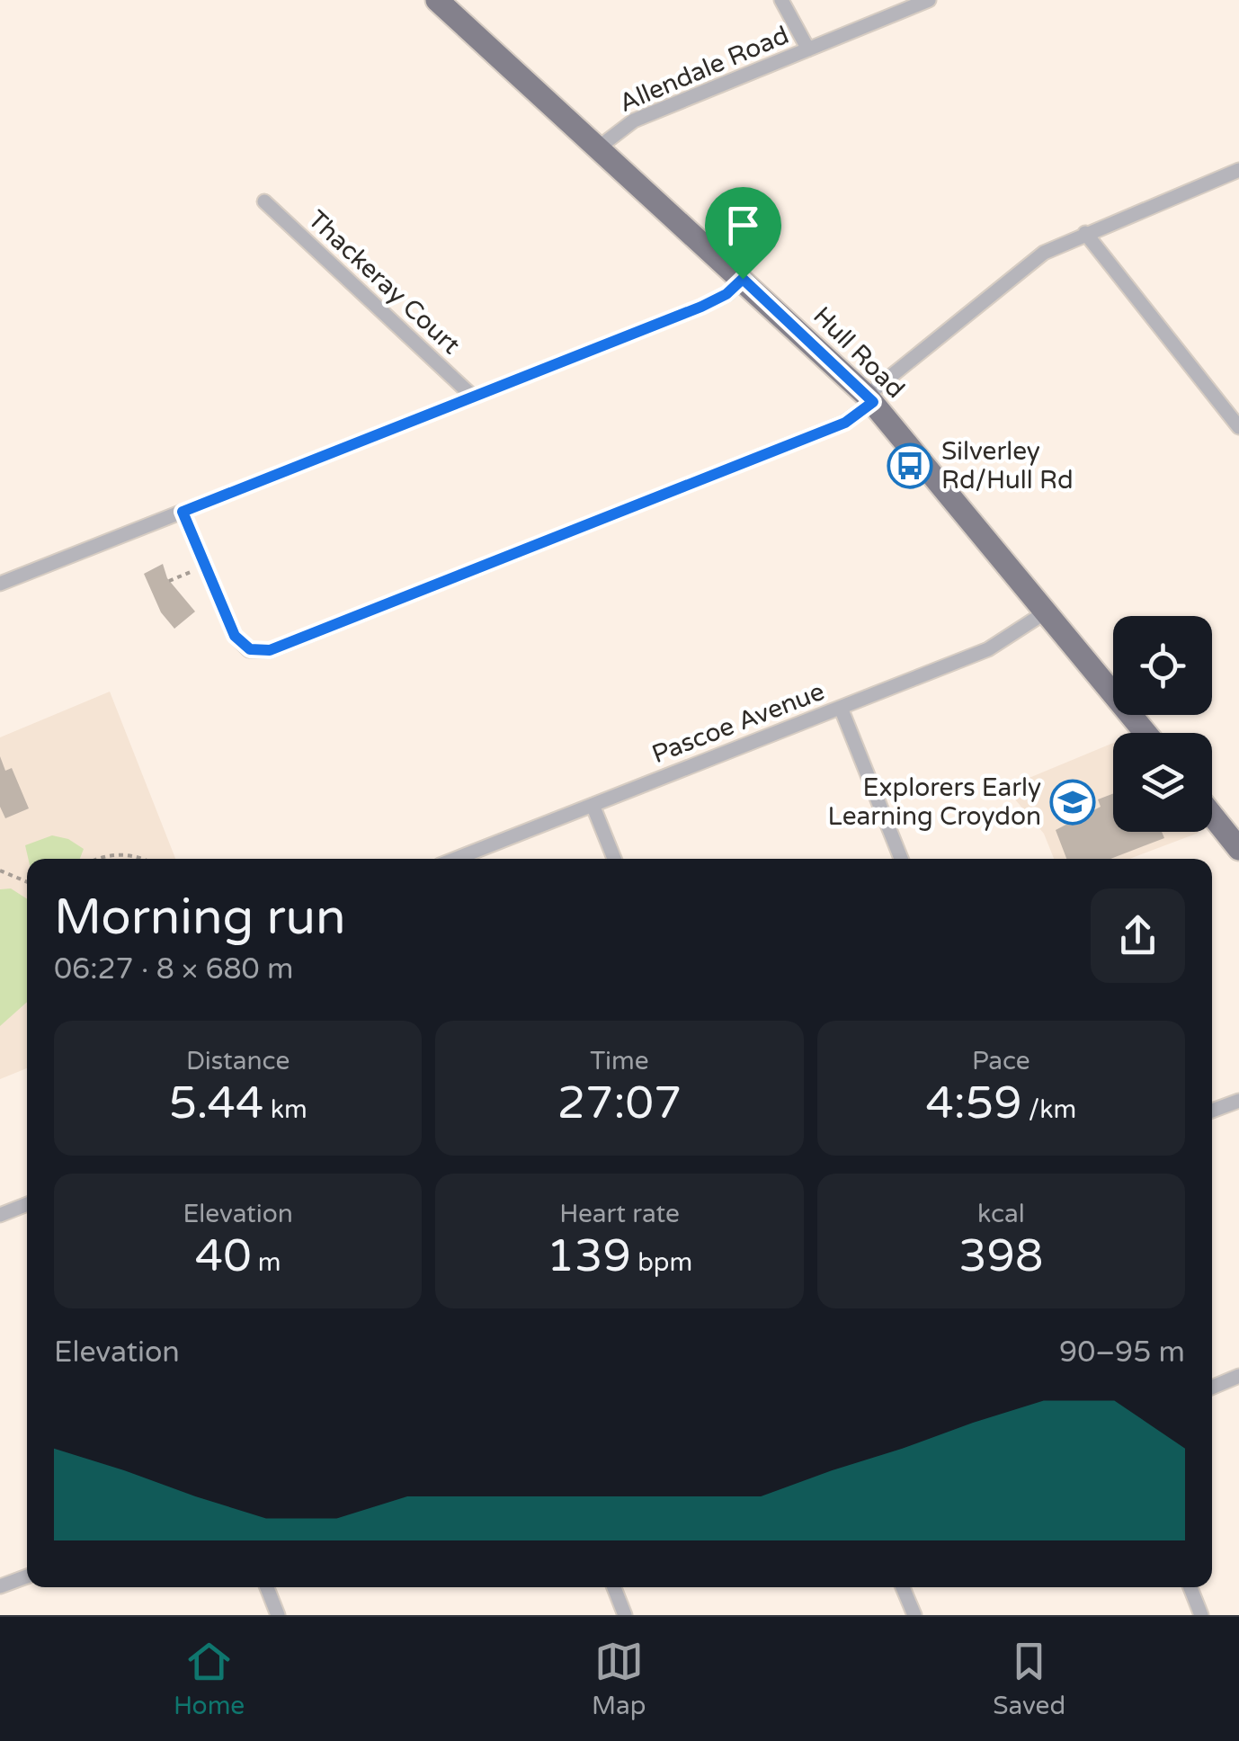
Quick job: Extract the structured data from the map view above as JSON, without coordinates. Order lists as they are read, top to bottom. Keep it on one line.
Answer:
{"streets":{"main road":["Hull Road"],"street":["Allendale Road","Thackeray Court","Pascoe Avenue"]},"crossings":[["Allendale Road","Hull Road"],["Hull Road","Pascoe Avenue"]],"places":{"bus stop":["Silverley Rd/Hull Rd"],"school or university":["Explorers Early Learning Croydon"]},"page":{"heading":["Morning run","06:27 · 8 × 680 m"],"stats":[["Distance","5.44 km"],["Time","27:07"],["Pace","4:59 /km"],["Elevation","40 m"],["Heart rate","139 bpm"],["kcal","398"]],"chart":["Elevation","90–95 m"],"tabs":["Home","Map","Saved"]}}
